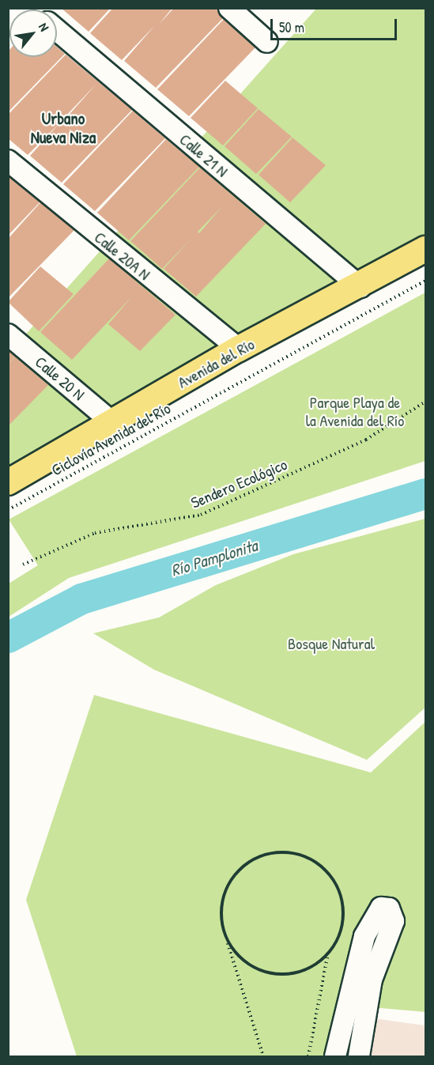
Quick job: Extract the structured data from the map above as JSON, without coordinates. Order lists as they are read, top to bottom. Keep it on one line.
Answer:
{"streets":{"main road":["Avenida del Río"],"street":["Calle 21 N","Calle 20A N","Calle 20 N"],"path":["Ciclovía Avenida del Río","Sendero Ecológico"]},"crossings":[["Calle 21 N","Avenida del Río"],["Calle 20A N","Avenida del Río"],["Avenida del Río","Calle 20 N"]],"districts":["Urbano Nueva Niza"],"water":["Río Pamplonita"],"parks":["Parque Playa de la Avenida del Río","Bosque Natural"],"scale_bar":"50 m","north":"top right"}
